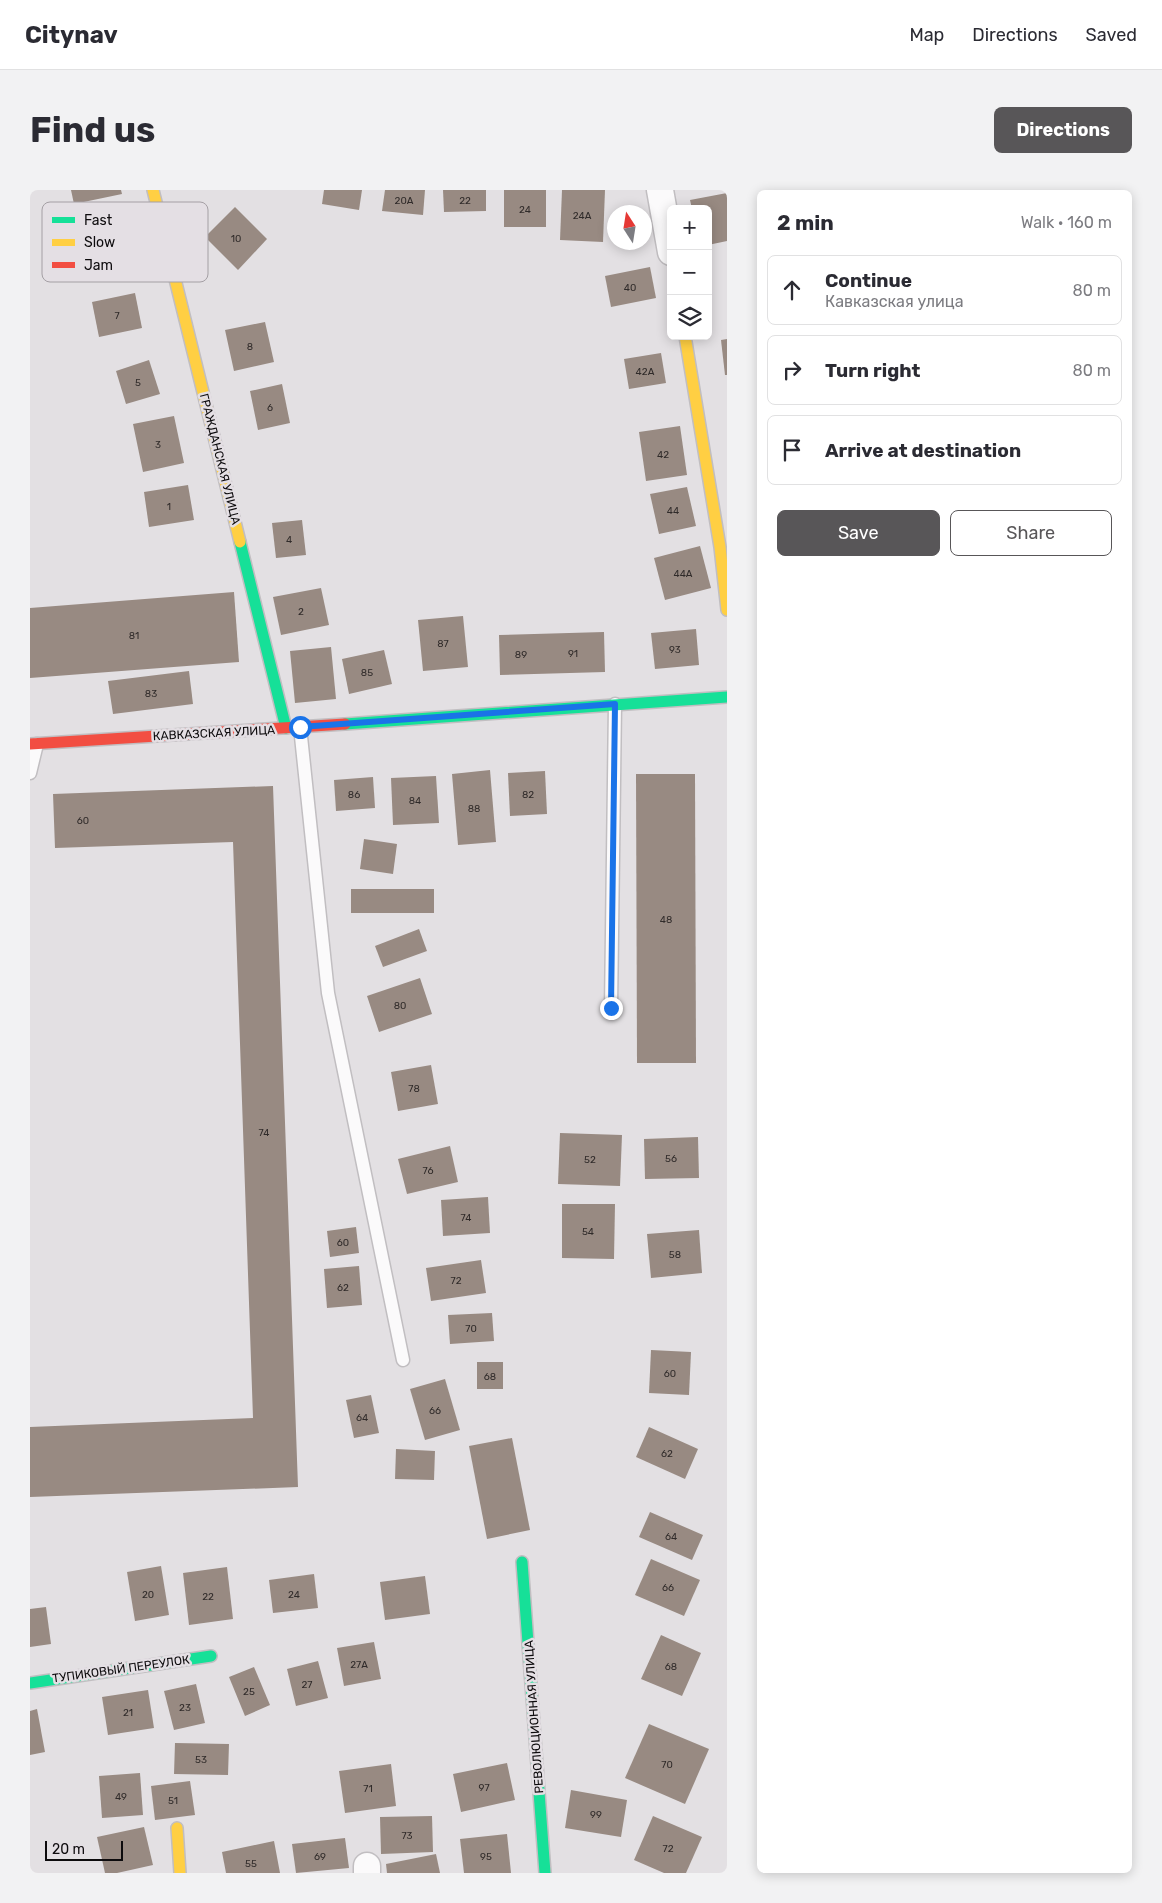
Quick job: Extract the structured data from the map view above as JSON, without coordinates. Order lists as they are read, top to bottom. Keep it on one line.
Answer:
{"streets":{"street":["ГРАЖДАНСКАЯ УЛИЦА","КАВКАЗСКАЯ УЛИЦА","ТУПИКОВЫЙ ПЕРЕУЛОК","РЕВОЛЮЦИОННАЯ УЛИЦА"]},"crossings":[["ГРАЖДАНСКАЯ УЛИЦА","КАВКАЗСКАЯ УЛИЦА"]],"house_numbers":["20А","22","24","24А","10","40","7","8","42А","5","6","3","42","1","44","4","44А","2","81","87","93","91","89","85","83","86","82","84","88","60","48","80","78","74","56","52","76","74","54","60","58","72","62","70","60","68","66","64","62","64","66","20","24","22","27А","68","27","25","23","21","53","70","97","71","49","51","99","73","72","69","95","55"],"legend":["Fast","Slow","Jam"],"scale_bar":"20 m","north":"top","page":{"header":"Citynav","nav":["Map","Directions","Saved"],"buttons":["Directions",["Save","Share"]],"title":"Find us","heading":["2 min","Walk · 160 m"],"map_buttons":["+","−"],"list":[["Continue","Кавказская улица","80 m"],["Turn right","80 m"],"Arrive at destination"],"scale":"20 m"}}
